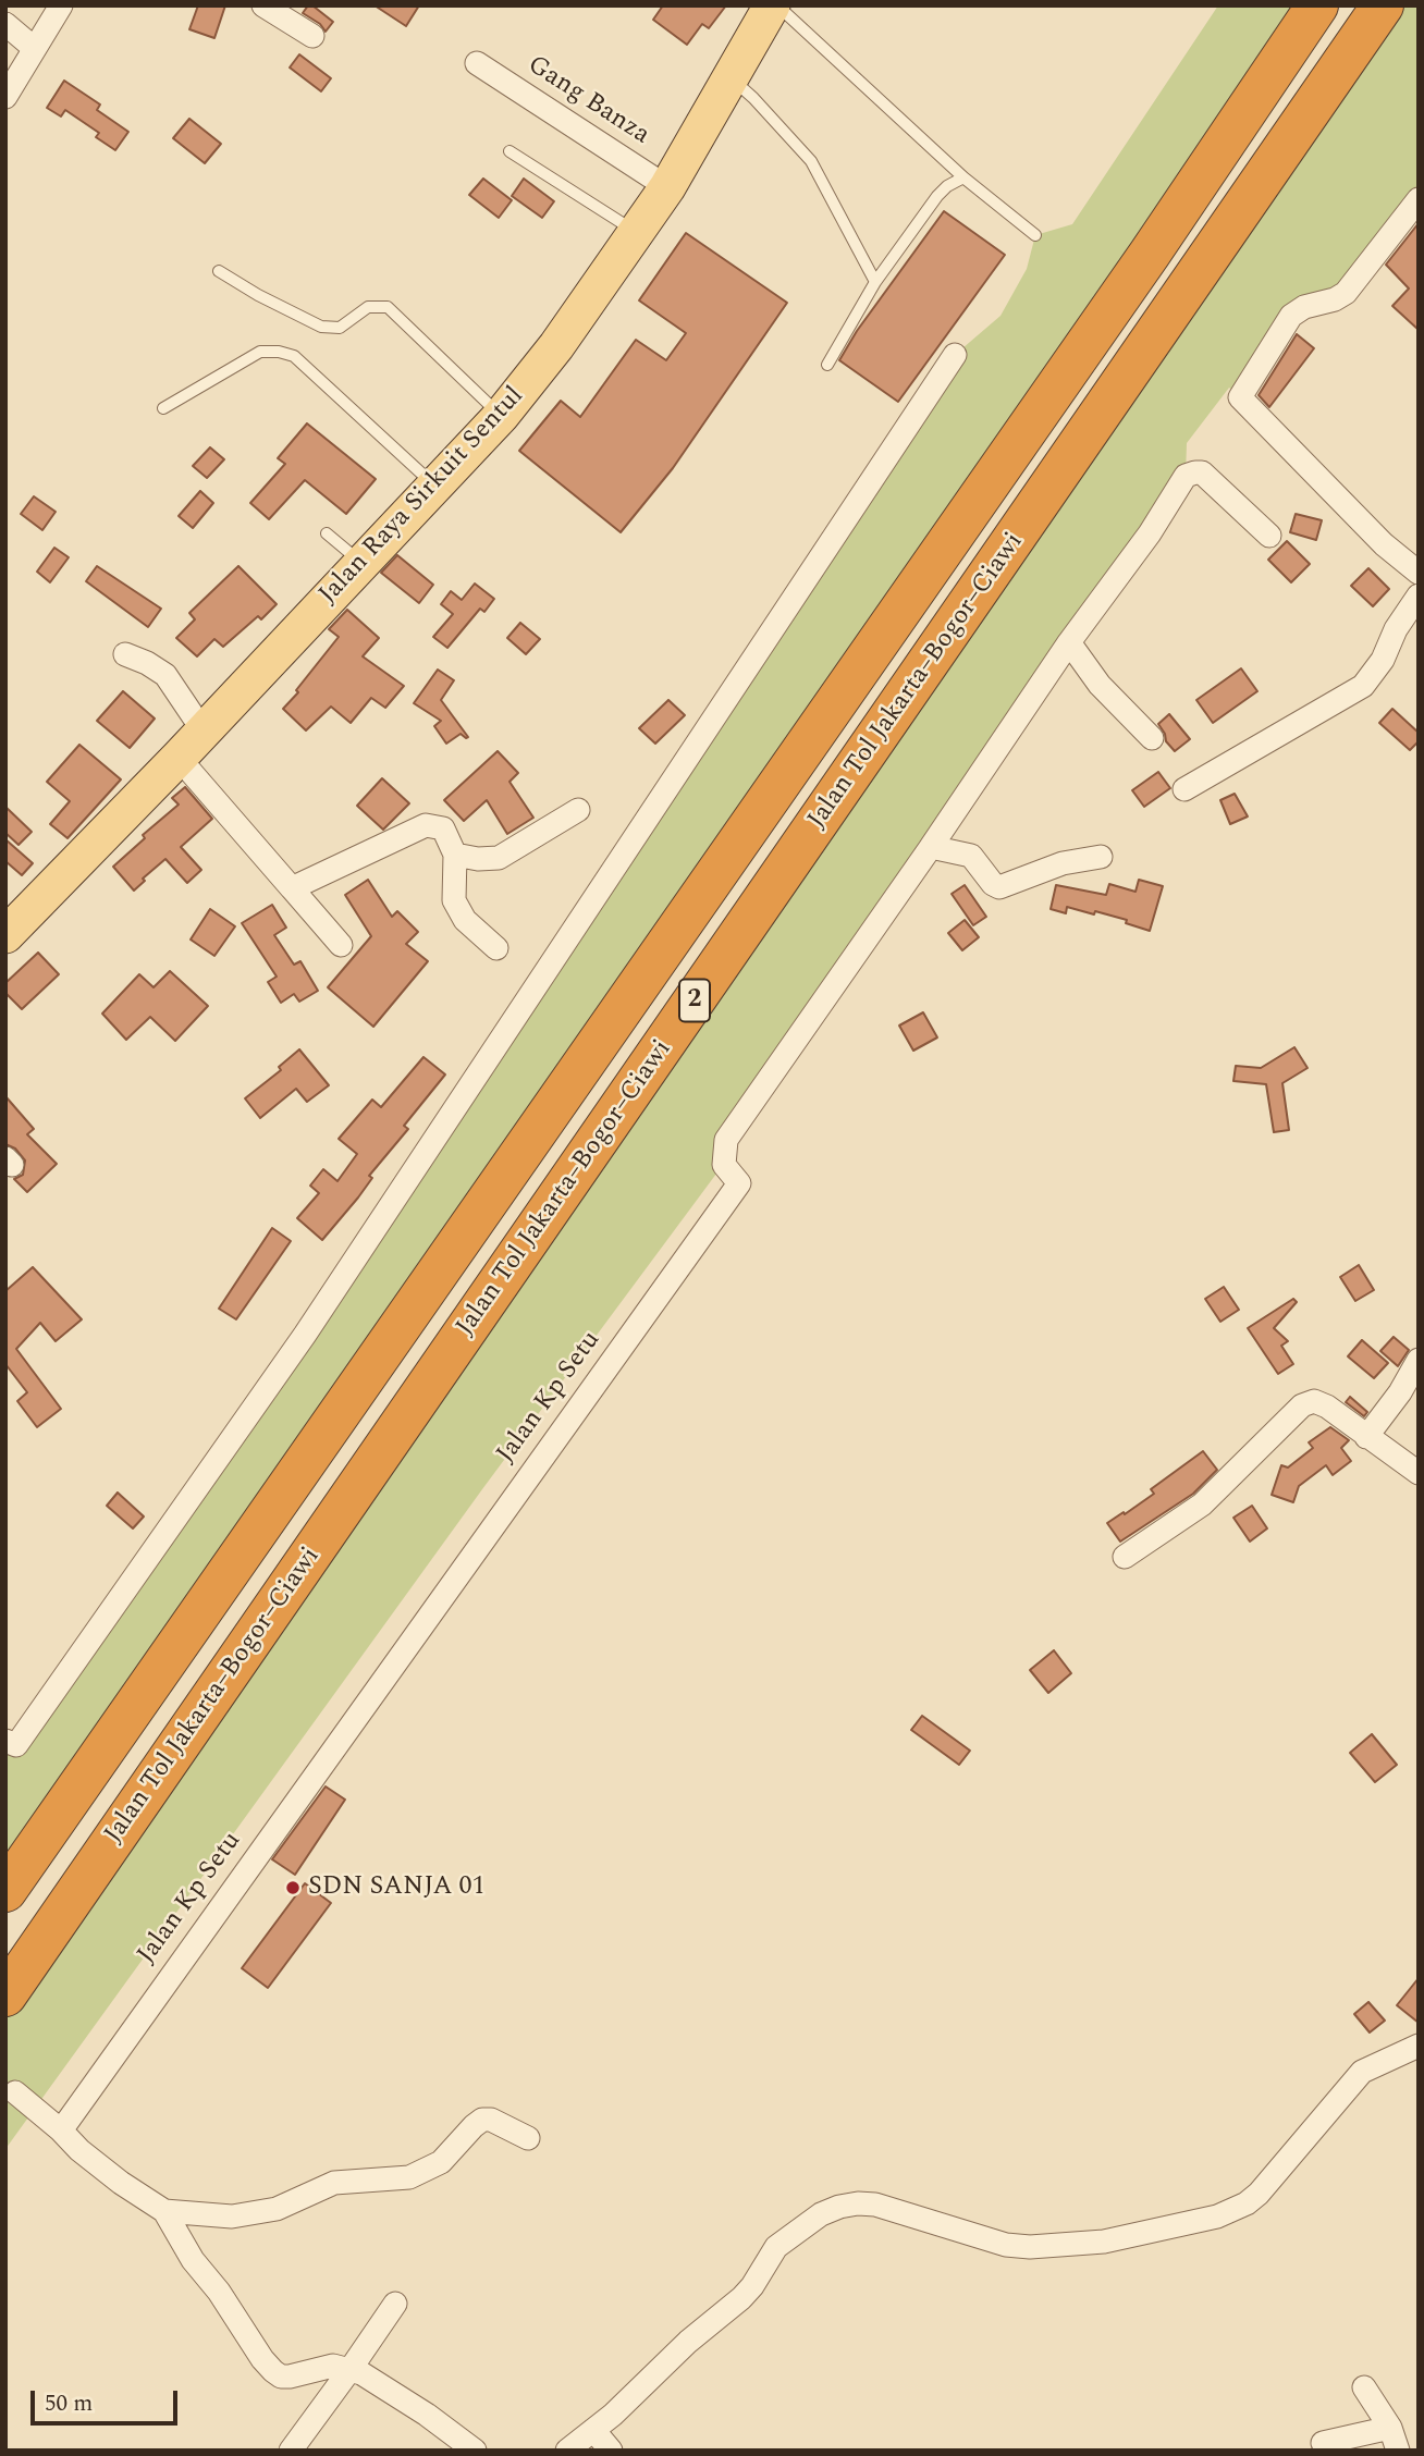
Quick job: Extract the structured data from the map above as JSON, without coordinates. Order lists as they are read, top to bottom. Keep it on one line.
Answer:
{"streets":{"highway":["Jalan Tol Jakarta–Bogor–Ciawi","2"],"main road":["Jalan Raya Sirkuit Sentul"],"street":["Gang Banza","Jalan Kp Setu"]},"crossings":[["Gang Banza","Jalan Raya Sirkuit Sentul"]],"places":["SDN SANJA 01"],"scale_bar":"50 m"}
